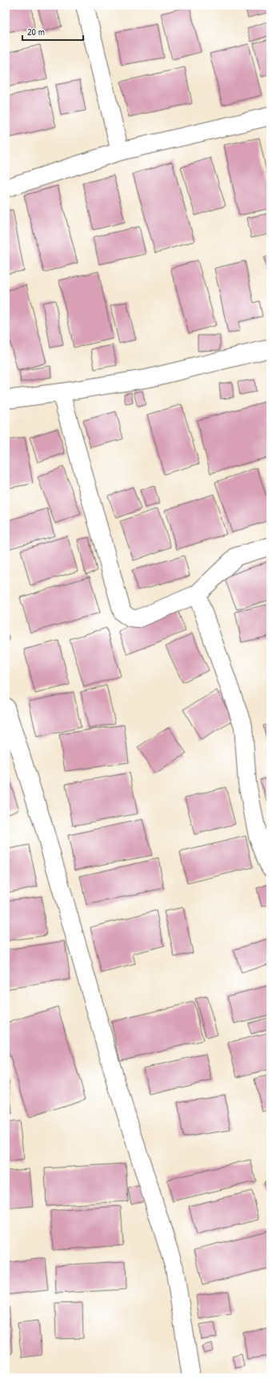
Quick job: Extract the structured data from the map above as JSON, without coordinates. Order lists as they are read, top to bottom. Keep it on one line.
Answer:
{"scale_bar":"20 m"}
